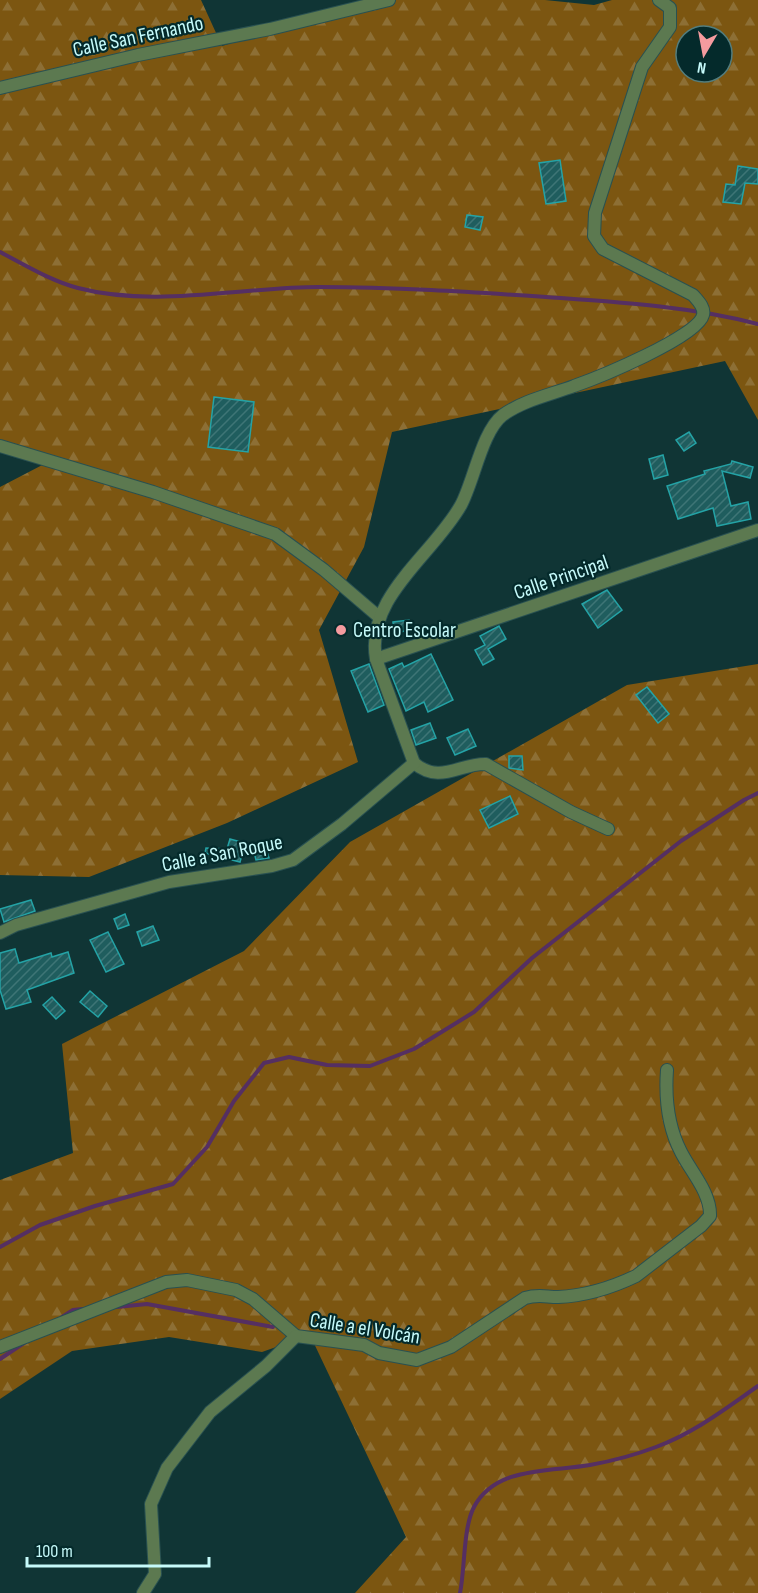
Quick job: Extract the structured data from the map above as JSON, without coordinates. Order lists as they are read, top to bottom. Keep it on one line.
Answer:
{"streets":{"street":["Calle San Fernando","Calle Principal","Calle a San Roque","Calle a el Volcán"]},"places":["Centro Escolar"],"scale_bar":"100 m","north":"bottom"}
